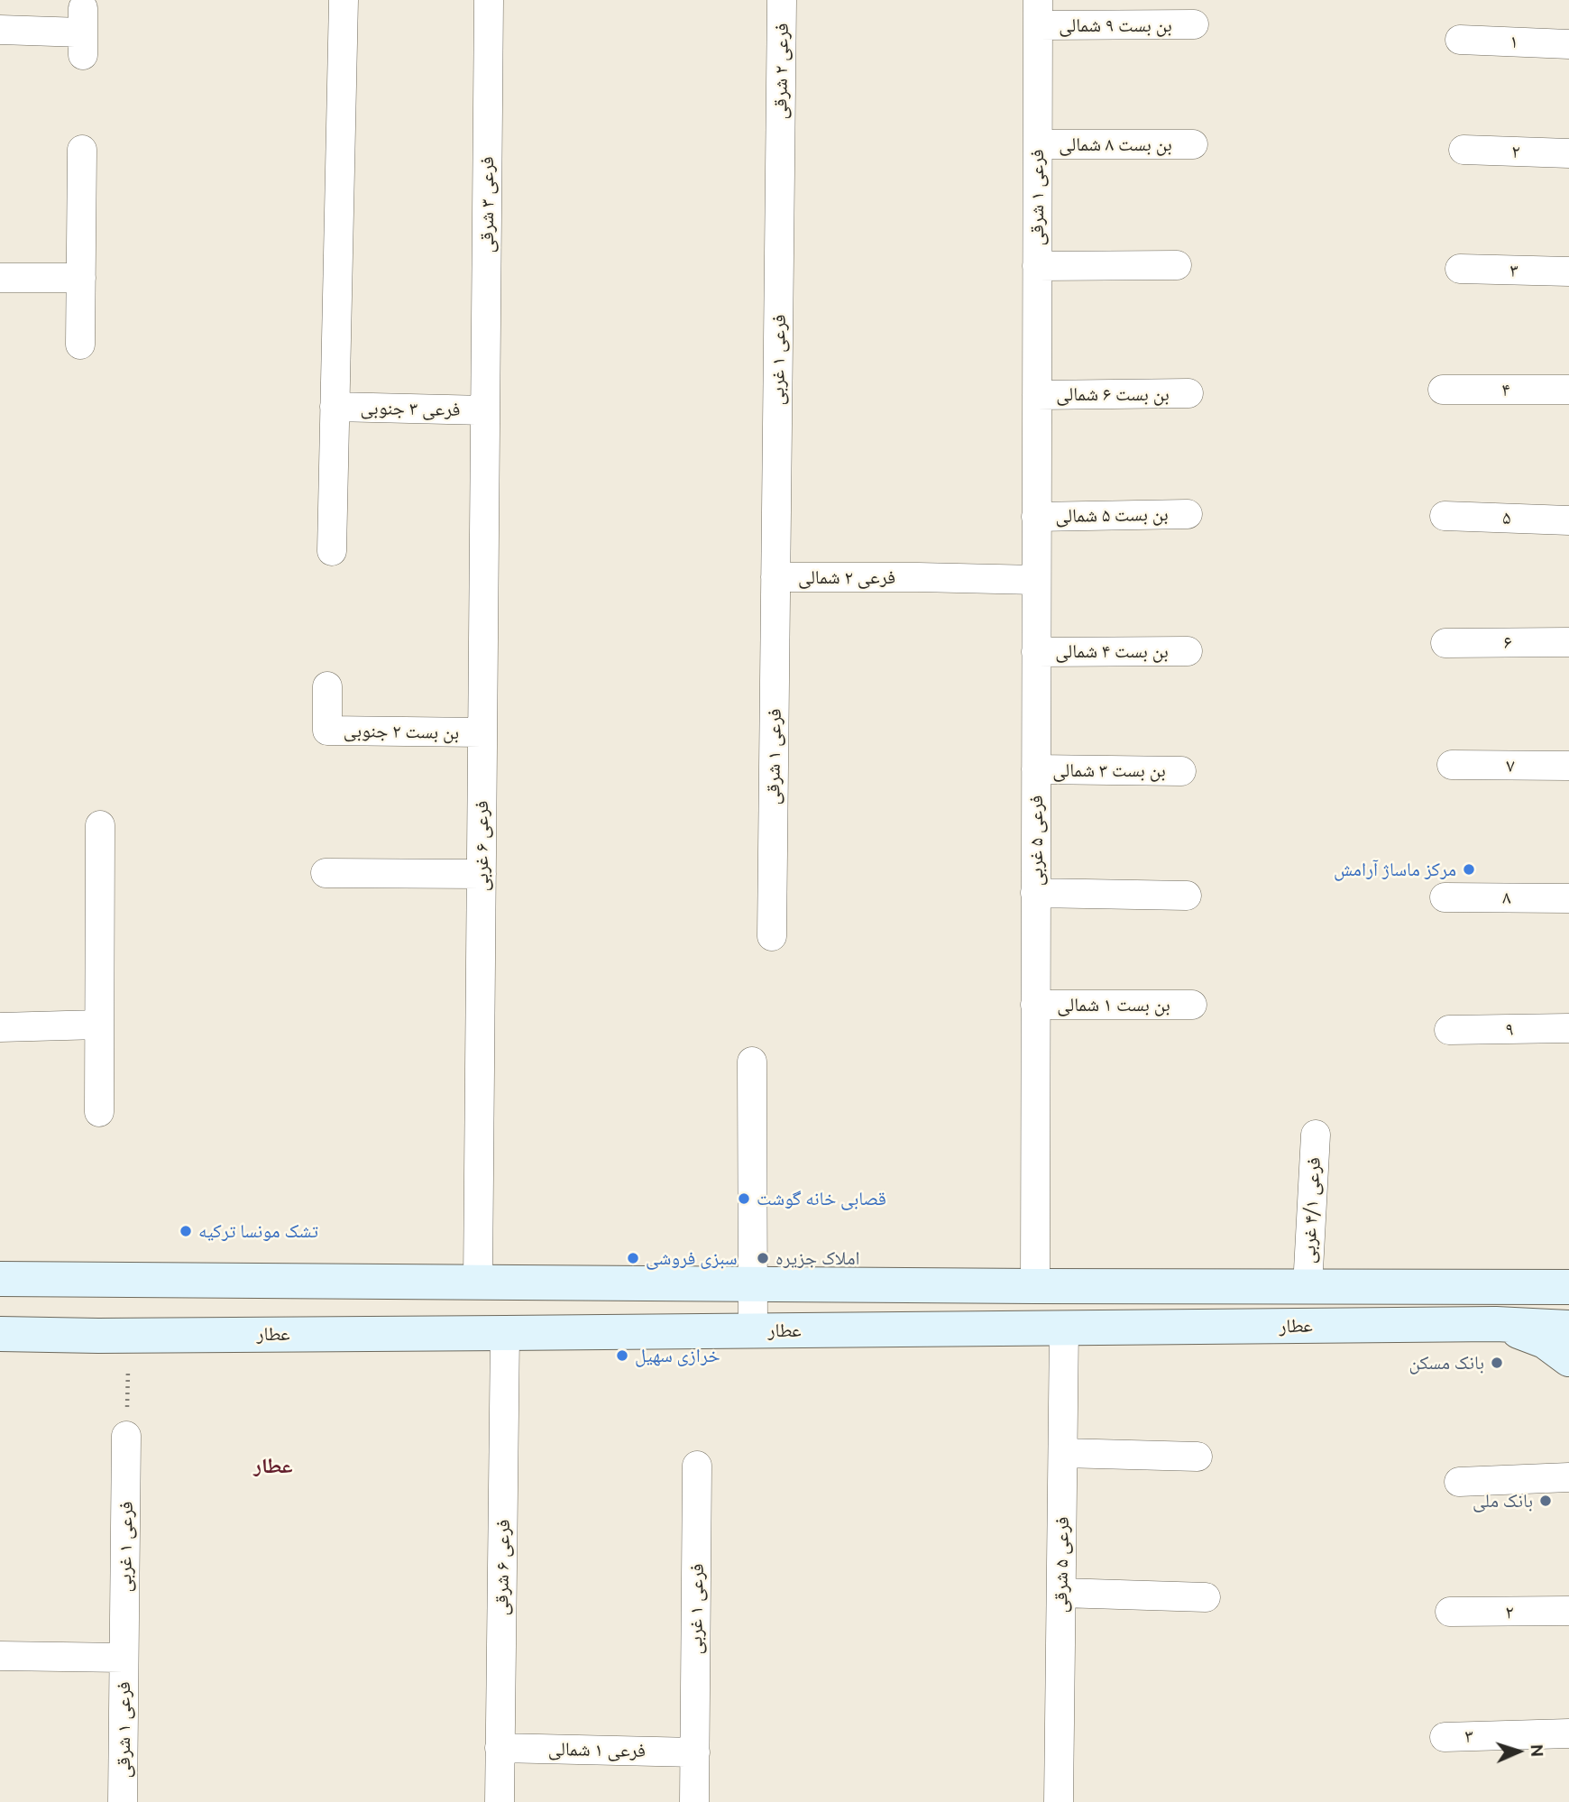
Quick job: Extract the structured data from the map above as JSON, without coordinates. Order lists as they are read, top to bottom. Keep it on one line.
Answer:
{"streets":{"main road":["عطار"],"street":["بن بست ۹ شمالی","۱","فرعی ۲ شرقی","بن بست ۸ شمالی","۲","فرعی ۱ شرقی","فرعی ۳ شرقی","۳","فرعی ۱ غربی","۴","بن بست ۶ شمالی","فرعی ۳ جنوبی","بن بست ۵ شمالی","۵","فرعی ۲ شمالی","۶","بن بست ۴ شمالی","بن بست ۲ جنوبی","۷","بن بست ۳ شمالی","فرعی ۵ غربی","فرعی ۶ غربی","۸","بن بست ۱ شمالی","۹","فرعی ۴/۱ غربی","فرعی ۵ شرقی","فرعی ۶ شرقی","فرعی ۱ شمالی"]},"crossings":[["بن بست ۹ شمالی","فرعی ۱ شرقی"],["فرعی ۲ شرقی","فرعی ۱ غربی"],["بن بست ۸ شمالی","فرعی ۱ شرقی"],["فرعی ۱ شرقی","فرعی ۱ غربی"],["فرعی ۱ شرقی","بن بست ۶ شمالی"],["فرعی ۱ شرقی","فرعی ۲ شمالی"],["فرعی ۱ شرقی","فرعی ۵ غربی"],["فرعی ۳ شرقی","فرعی ۳ جنوبی"],["فرعی ۳ شرقی","فرعی ۶ غربی"],["فرعی ۱ غربی","فرعی ۲ شمالی"],["فرعی ۱ غربی","فرعی ۱ شمالی"],["بن بست ۶ شمالی","فرعی ۵ غربی"],["فرعی ۳ جنوبی","فرعی ۶ غربی"],["بن بست ۵ شمالی","فرعی ۵ غربی"],["فرعی ۲ شمالی","فرعی ۵ غربی"],["بن بست ۴ شمالی","فرعی ۵ غربی"],["بن بست ۲ جنوبی","فرعی ۶ غربی"],["بن بست ۳ شمالی","فرعی ۵ غربی"],["فرعی ۵ غربی","بن بست ۱ شمالی"],["فرعی ۵ غربی","عطار"],["فرعی ۶ غربی","عطار"],["فرعی ۴/۱ غربی","عطار"],["عطار","فرعی ۵ شرقی"],["عطار","فرعی ۶ شرقی"],["فرعی ۶ شرقی","فرعی ۱ شمالی"]],"districts":["عطار"],"places":["مرکز ماساژ آرامش","قصابی خانه گوشت","تشک مونسا ترکیه","سبزی فروشی","املاک جزیره","خرازی سهیل","بانک مسکن","بانک ملی"],"north":"right"}
